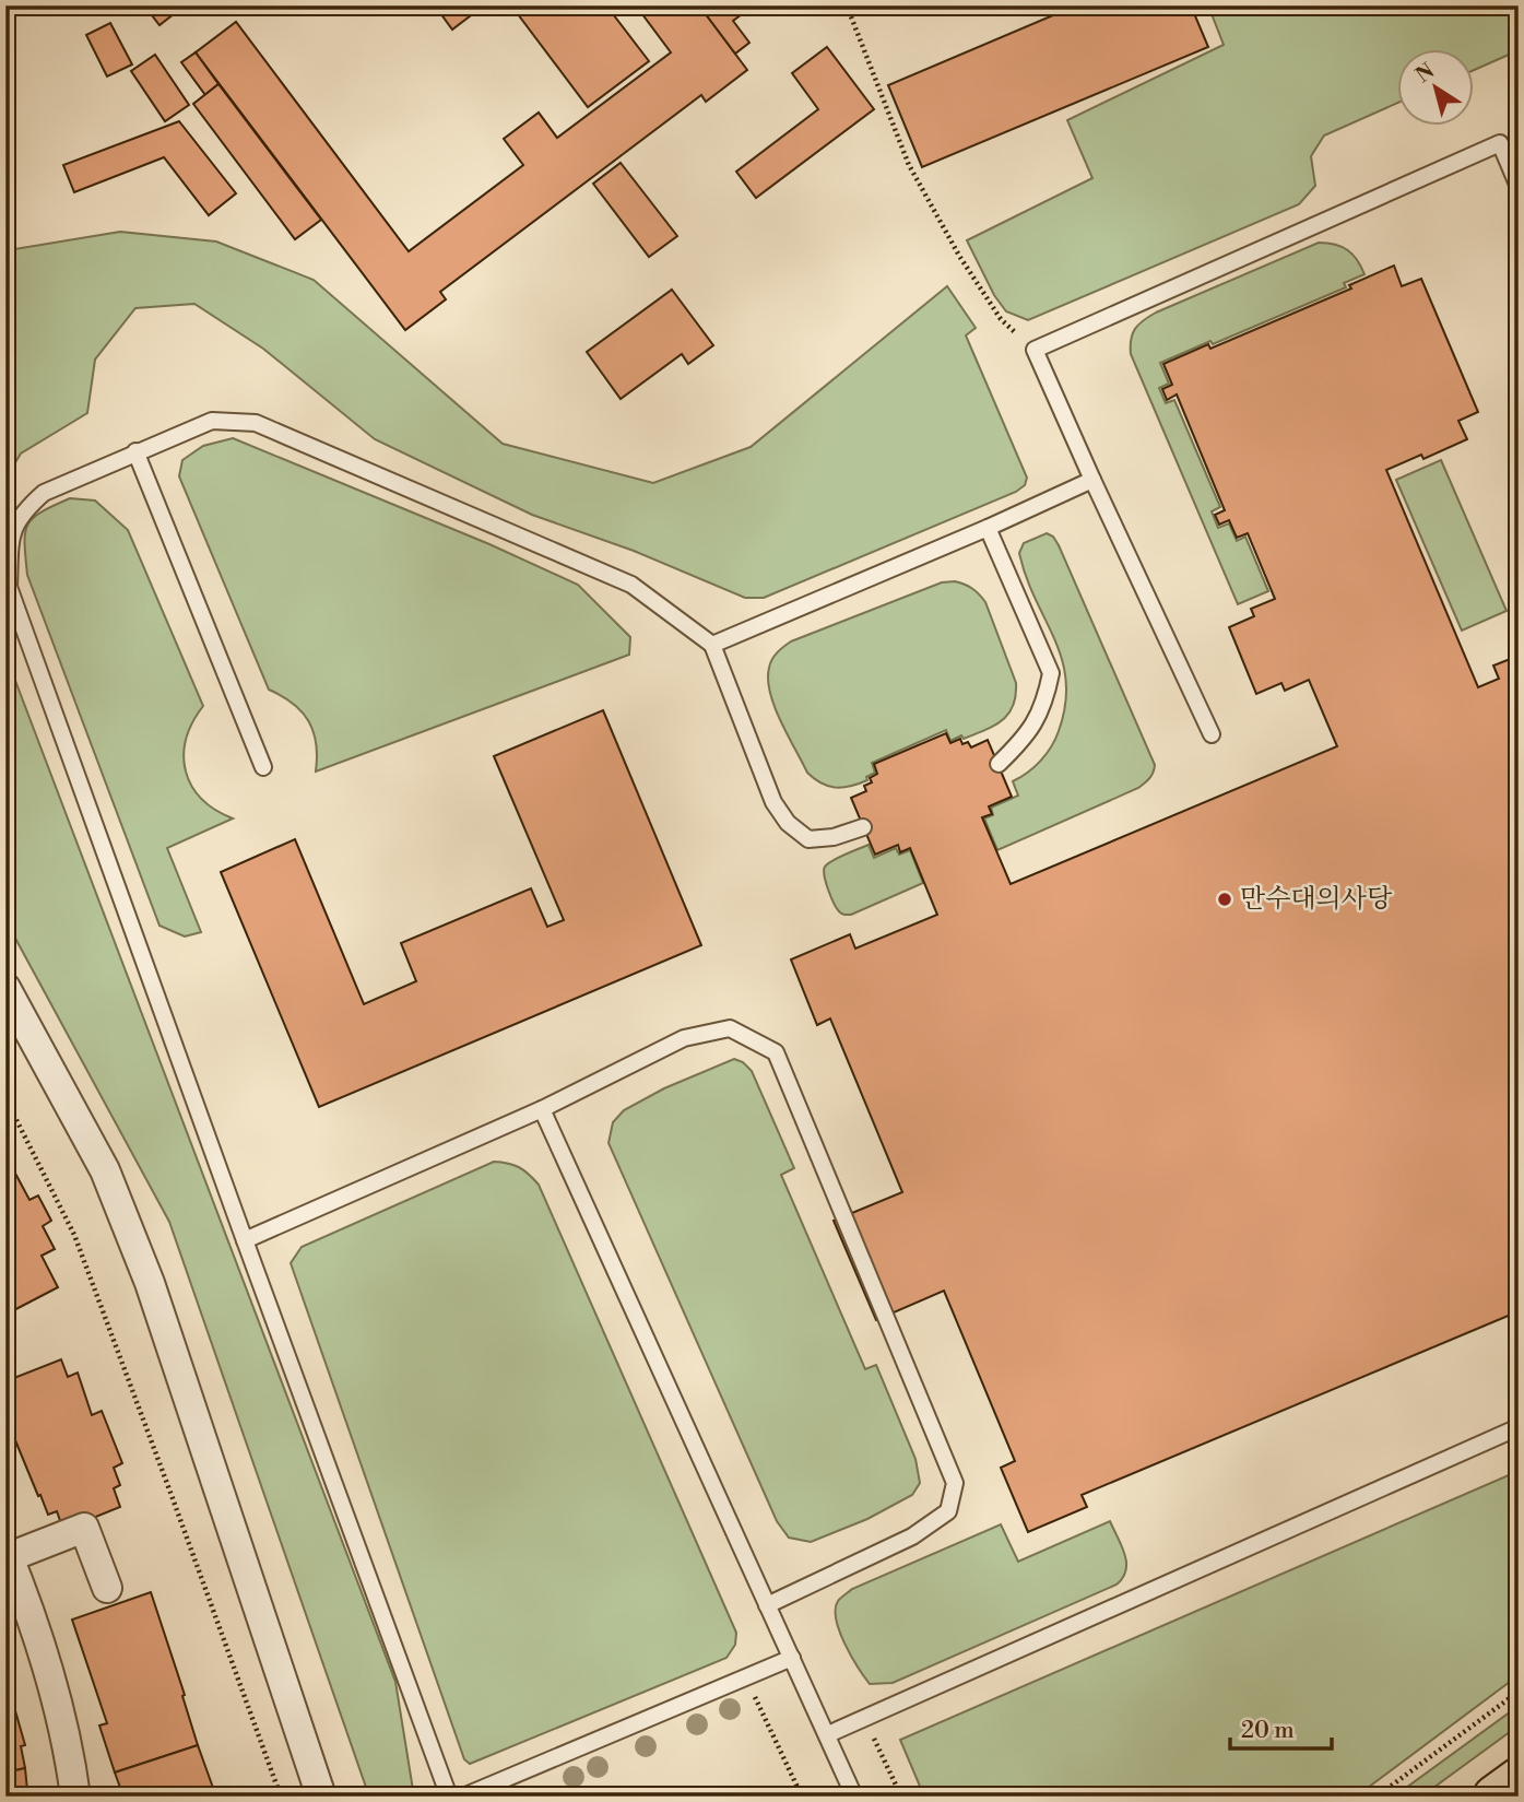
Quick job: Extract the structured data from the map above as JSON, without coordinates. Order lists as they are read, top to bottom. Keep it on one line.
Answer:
{"places":["만수대의사당"],"scale_bar":"20 m","north":"top left"}
